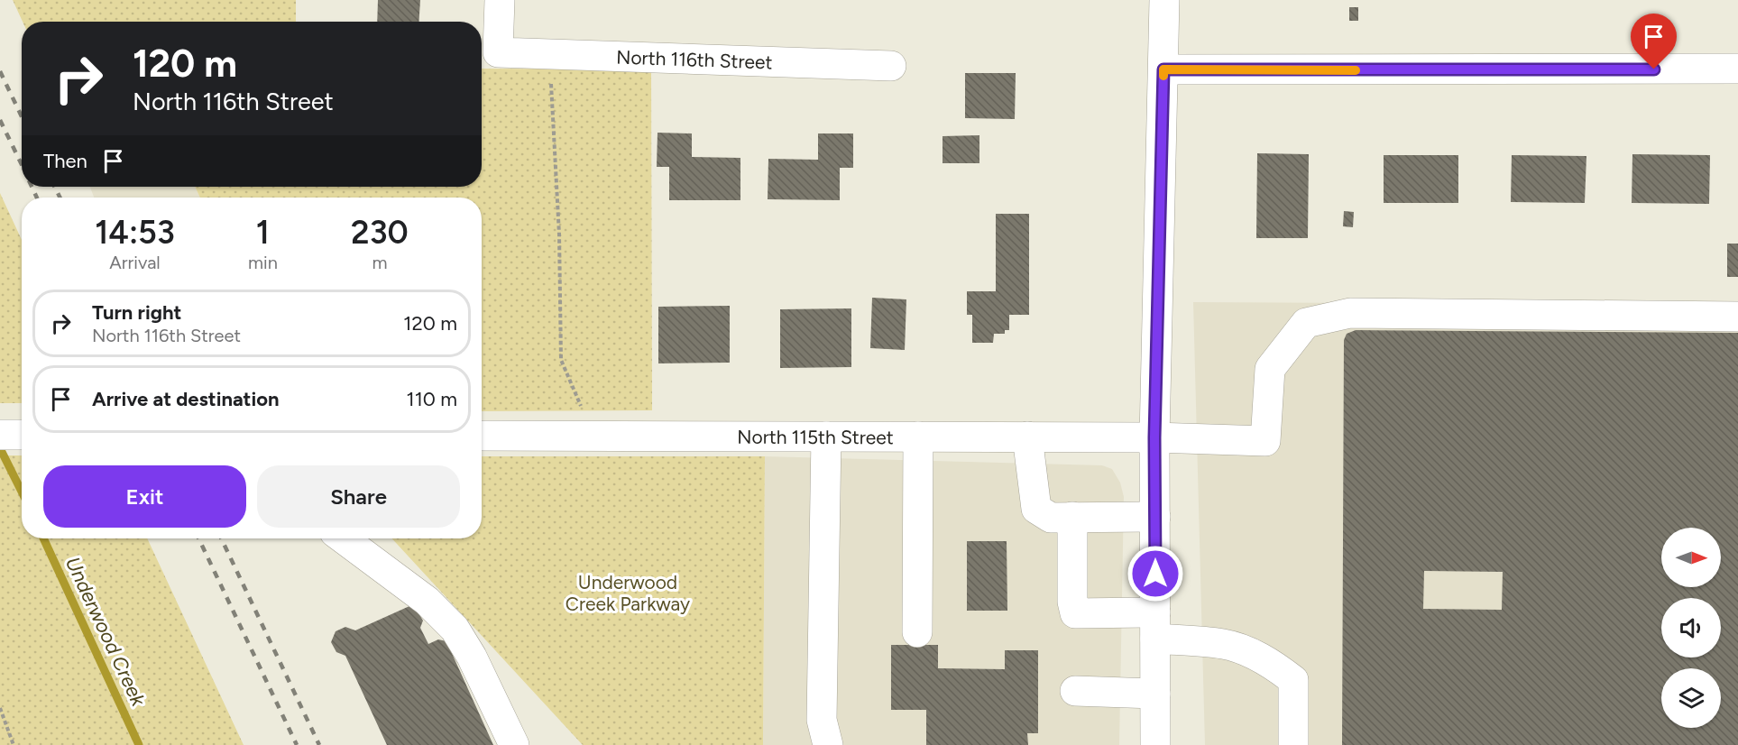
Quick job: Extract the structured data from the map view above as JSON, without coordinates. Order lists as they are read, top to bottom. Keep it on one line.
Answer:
{"streets":{"street":["North 116th Street","North 115th Street"]},"water":["Underwood Creek"],"parks":["Underwood Creek Parkway"],"north":"right","page":{"turn":["120 m","North 116th Street"],"then":"Then","eta":["14:53","Arrival","1","min","230","m"],"list":[{"name":"Turn right","note":"North 116th Street","value":"120 m"},{"name":"Arrive at destination","value":"110 m"}],"buttons":["Exit","Share"]}}
